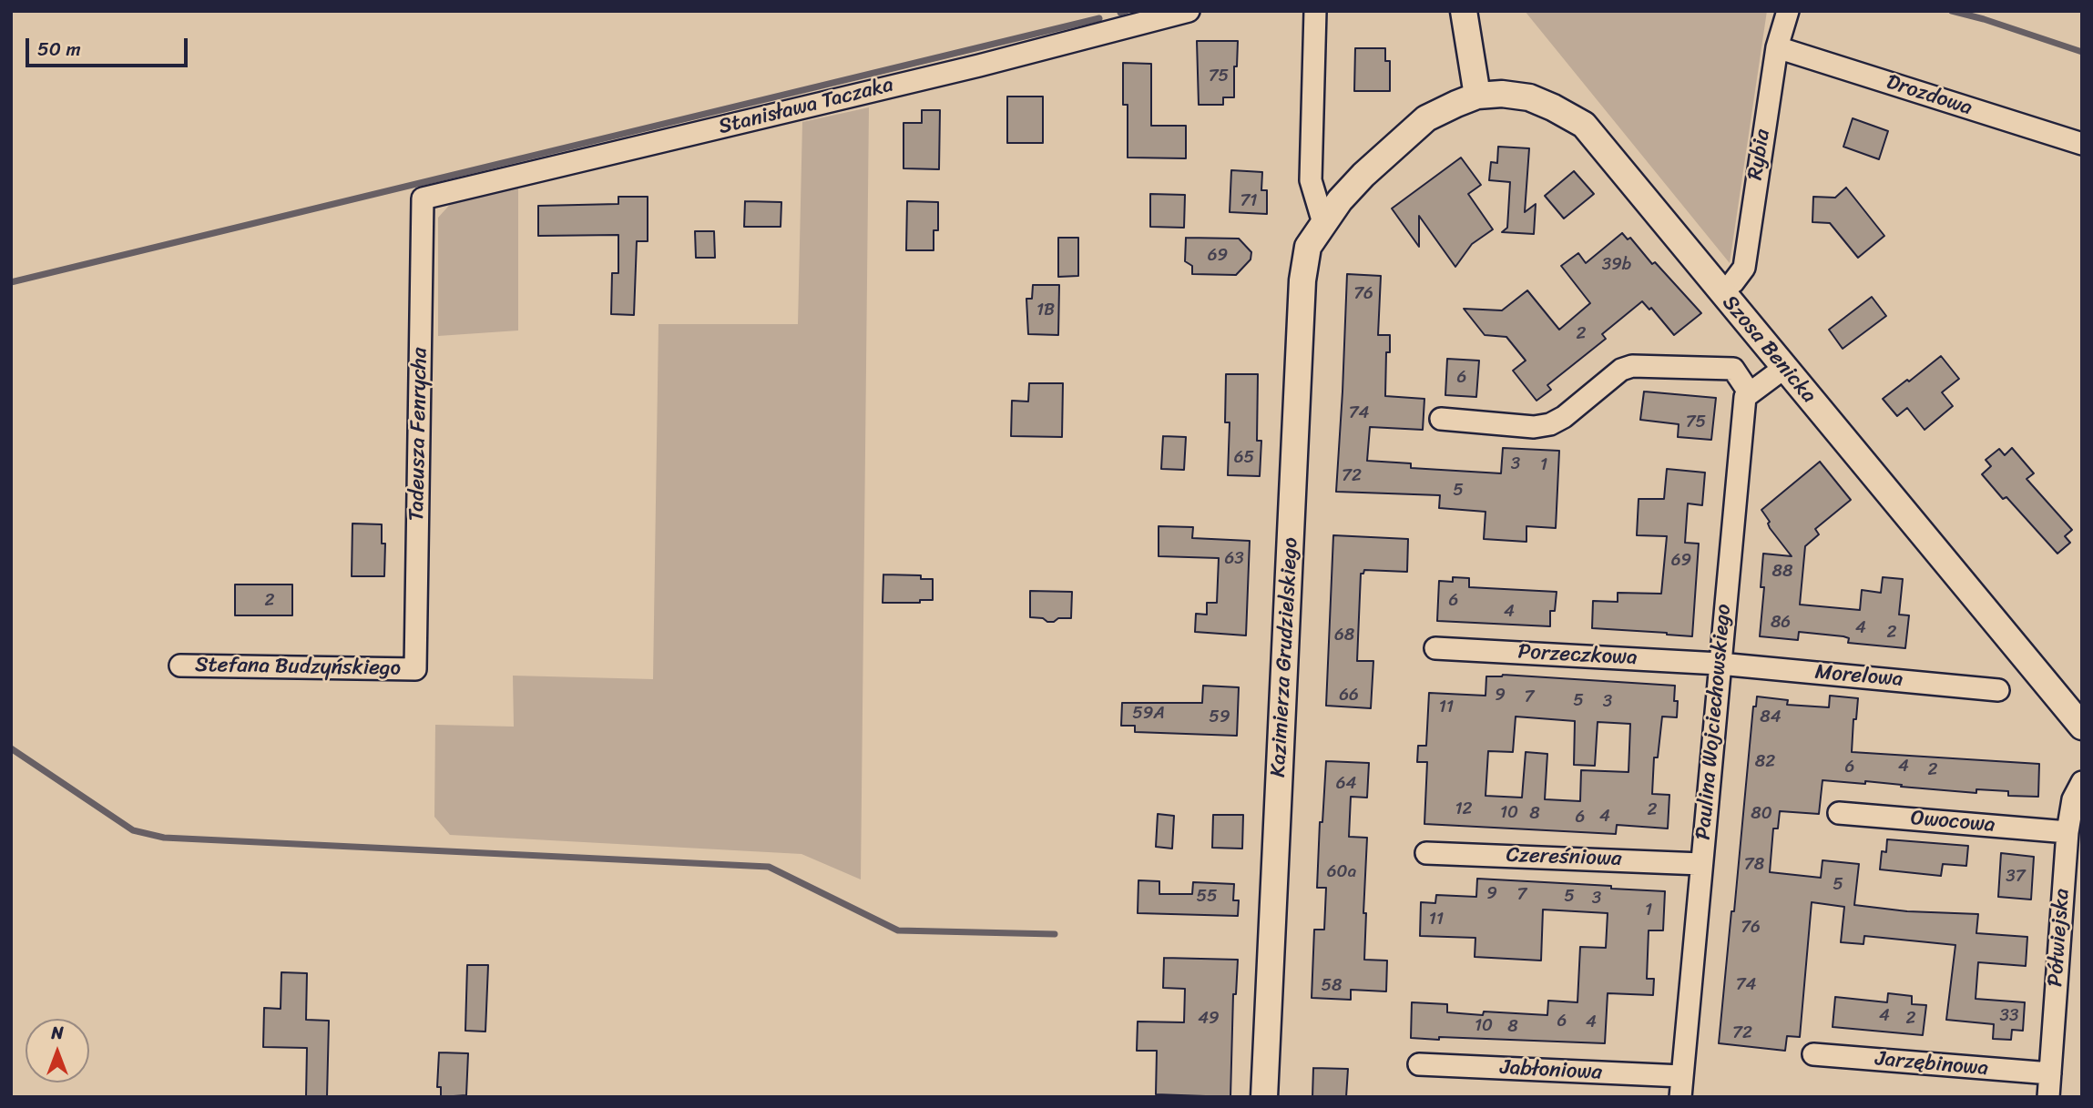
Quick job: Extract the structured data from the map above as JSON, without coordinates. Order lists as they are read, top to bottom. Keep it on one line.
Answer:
{"streets":{"street":["Drozdowa","Stanisława Taczaka","Rybia","Szosa Benicka","Tadeusza Fenrycha","Porzeczkowa","Kazimierza Grudzielskiego","Stefana Budzyńskiego","Morelowa","Paulina Wojciechowskiego","Owocowa","Czereśniowa","Półwiejska","Jarzębinowa","Jabłoniowa"]},"crossings":[["Drozdowa","Rybia"],["Stanisława Taczaka","Tadeusza Fenrycha"],["Rybia","Szosa Benicka"],["Szosa Benicka","Kazimierza Grudzielskiego"],["Tadeusza Fenrycha","Stefana Budzyńskiego"],["Porzeczkowa","Morelowa"],["Porzeczkowa","Paulina Wojciechowskiego"],["Morelowa","Paulina Wojciechowskiego"],["Paulina Wojciechowskiego","Czereśniowa"],["Paulina Wojciechowskiego","Jabłoniowa"],["Owocowa","Półwiejska"],["Półwiejska","Jarzębinowa"]],"house_numbers":["75","71","69","39b","76","1B","2","6","74","75","65","3","1","72","5","63","69","88","2","6","4","86","4","2","68","66","9","7","5","3","11","59A","59","84","82","4","6","2","64","12","2","10","8","80","4","6","78","60a","37","5","9","7","55","5","3","1","11","76","74","58","4","33","49","2","6","4","10","8","72"],"scale_bar":"50 m","north":"top"}
